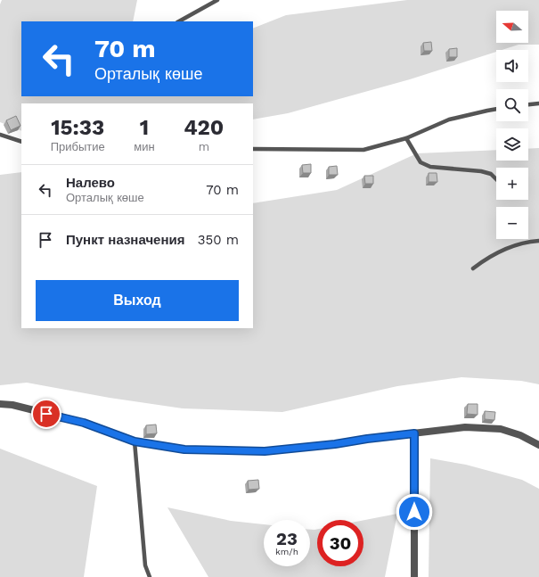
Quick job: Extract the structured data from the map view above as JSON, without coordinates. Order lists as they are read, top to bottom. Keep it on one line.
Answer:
{"north":"left","page":{"map_buttons":["+","−"],"turn":["70 m","Орталық көше"],"eta":["15:33","Прибытие","1","мин","420","m"],"list":[{"name":"Налево","note":"Орталық көше","value":"70 m"},{"name":"Пункт назначения","value":"350 m"}],"buttons":"Выход","speed":"23 km/h","limit":"30"}}
